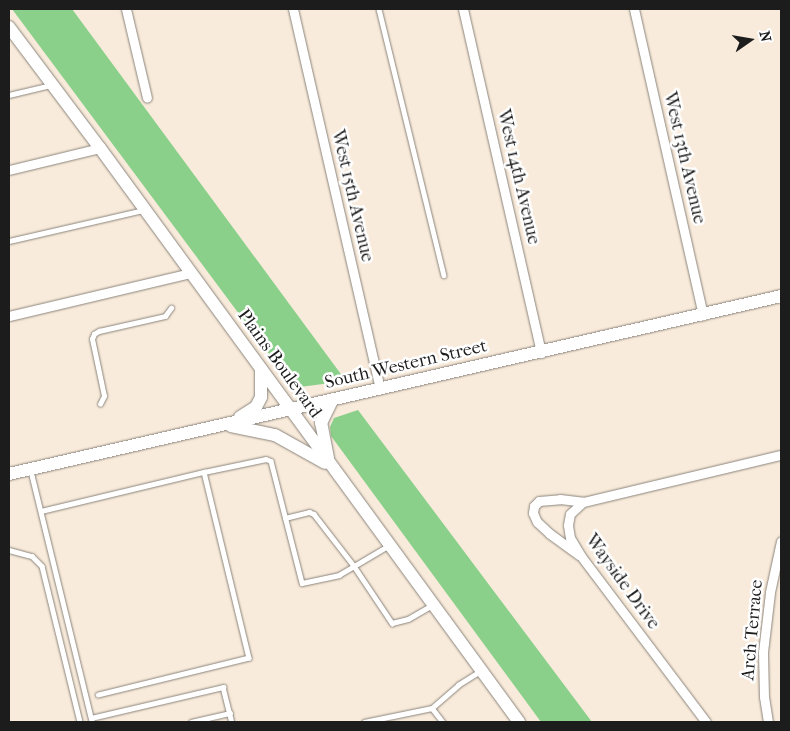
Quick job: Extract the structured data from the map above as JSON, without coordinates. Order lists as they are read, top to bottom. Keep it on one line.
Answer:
{"streets":{"main road":["Plains Boulevard","South Western Street"],"street":["West 13th Avenue","West 14th Avenue","West 15th Avenue","Wayside Drive","Arch Terrace"]},"crossings":[["West 13th Avenue","South Western Street"],["West 14th Avenue","South Western Street"],["West 15th Avenue","South Western Street"],["Plains Boulevard","South Western Street"]],"north":"right"}
